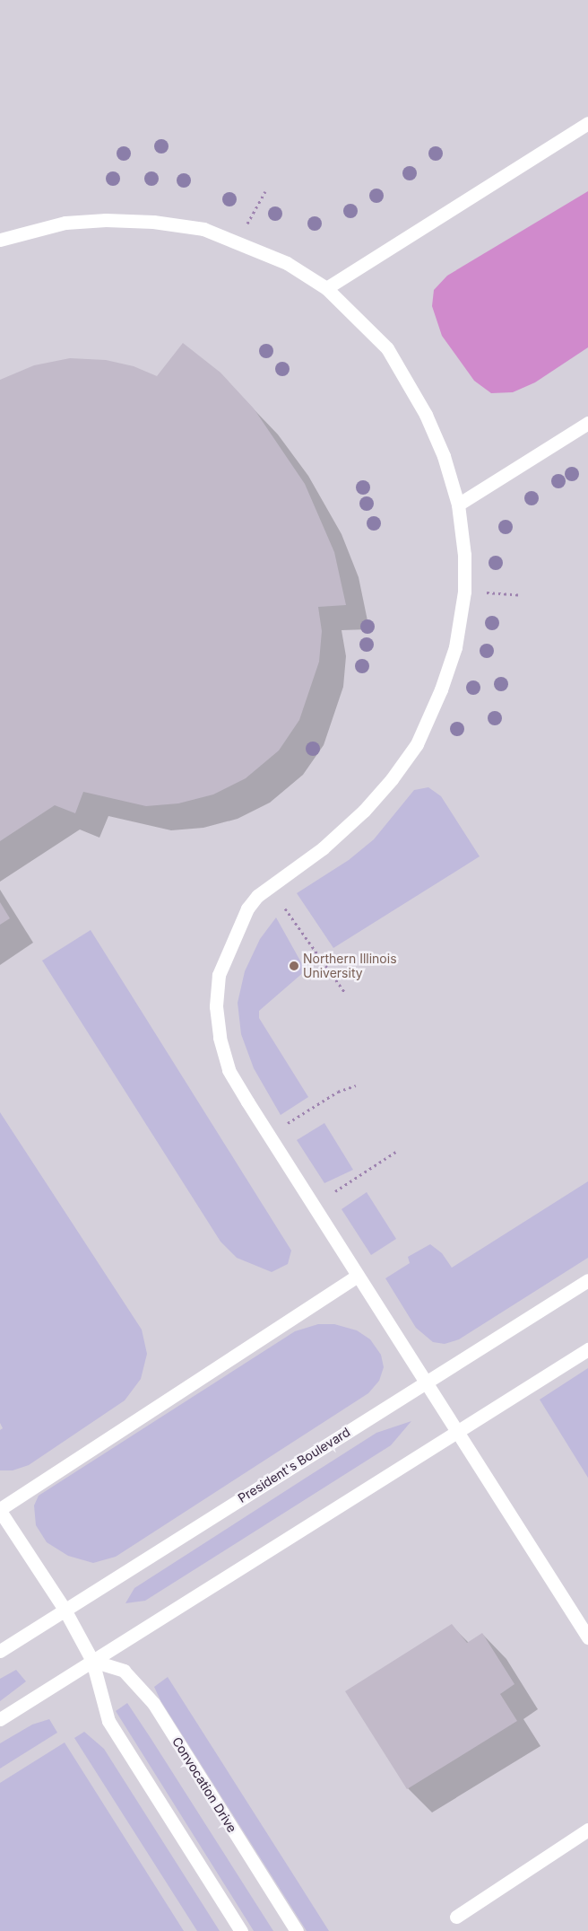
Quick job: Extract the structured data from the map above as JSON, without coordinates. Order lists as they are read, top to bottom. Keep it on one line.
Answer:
{"streets":{"street":["President's Boulevard","Convocation Drive"]},"places":["Northern Illinois University"]}
